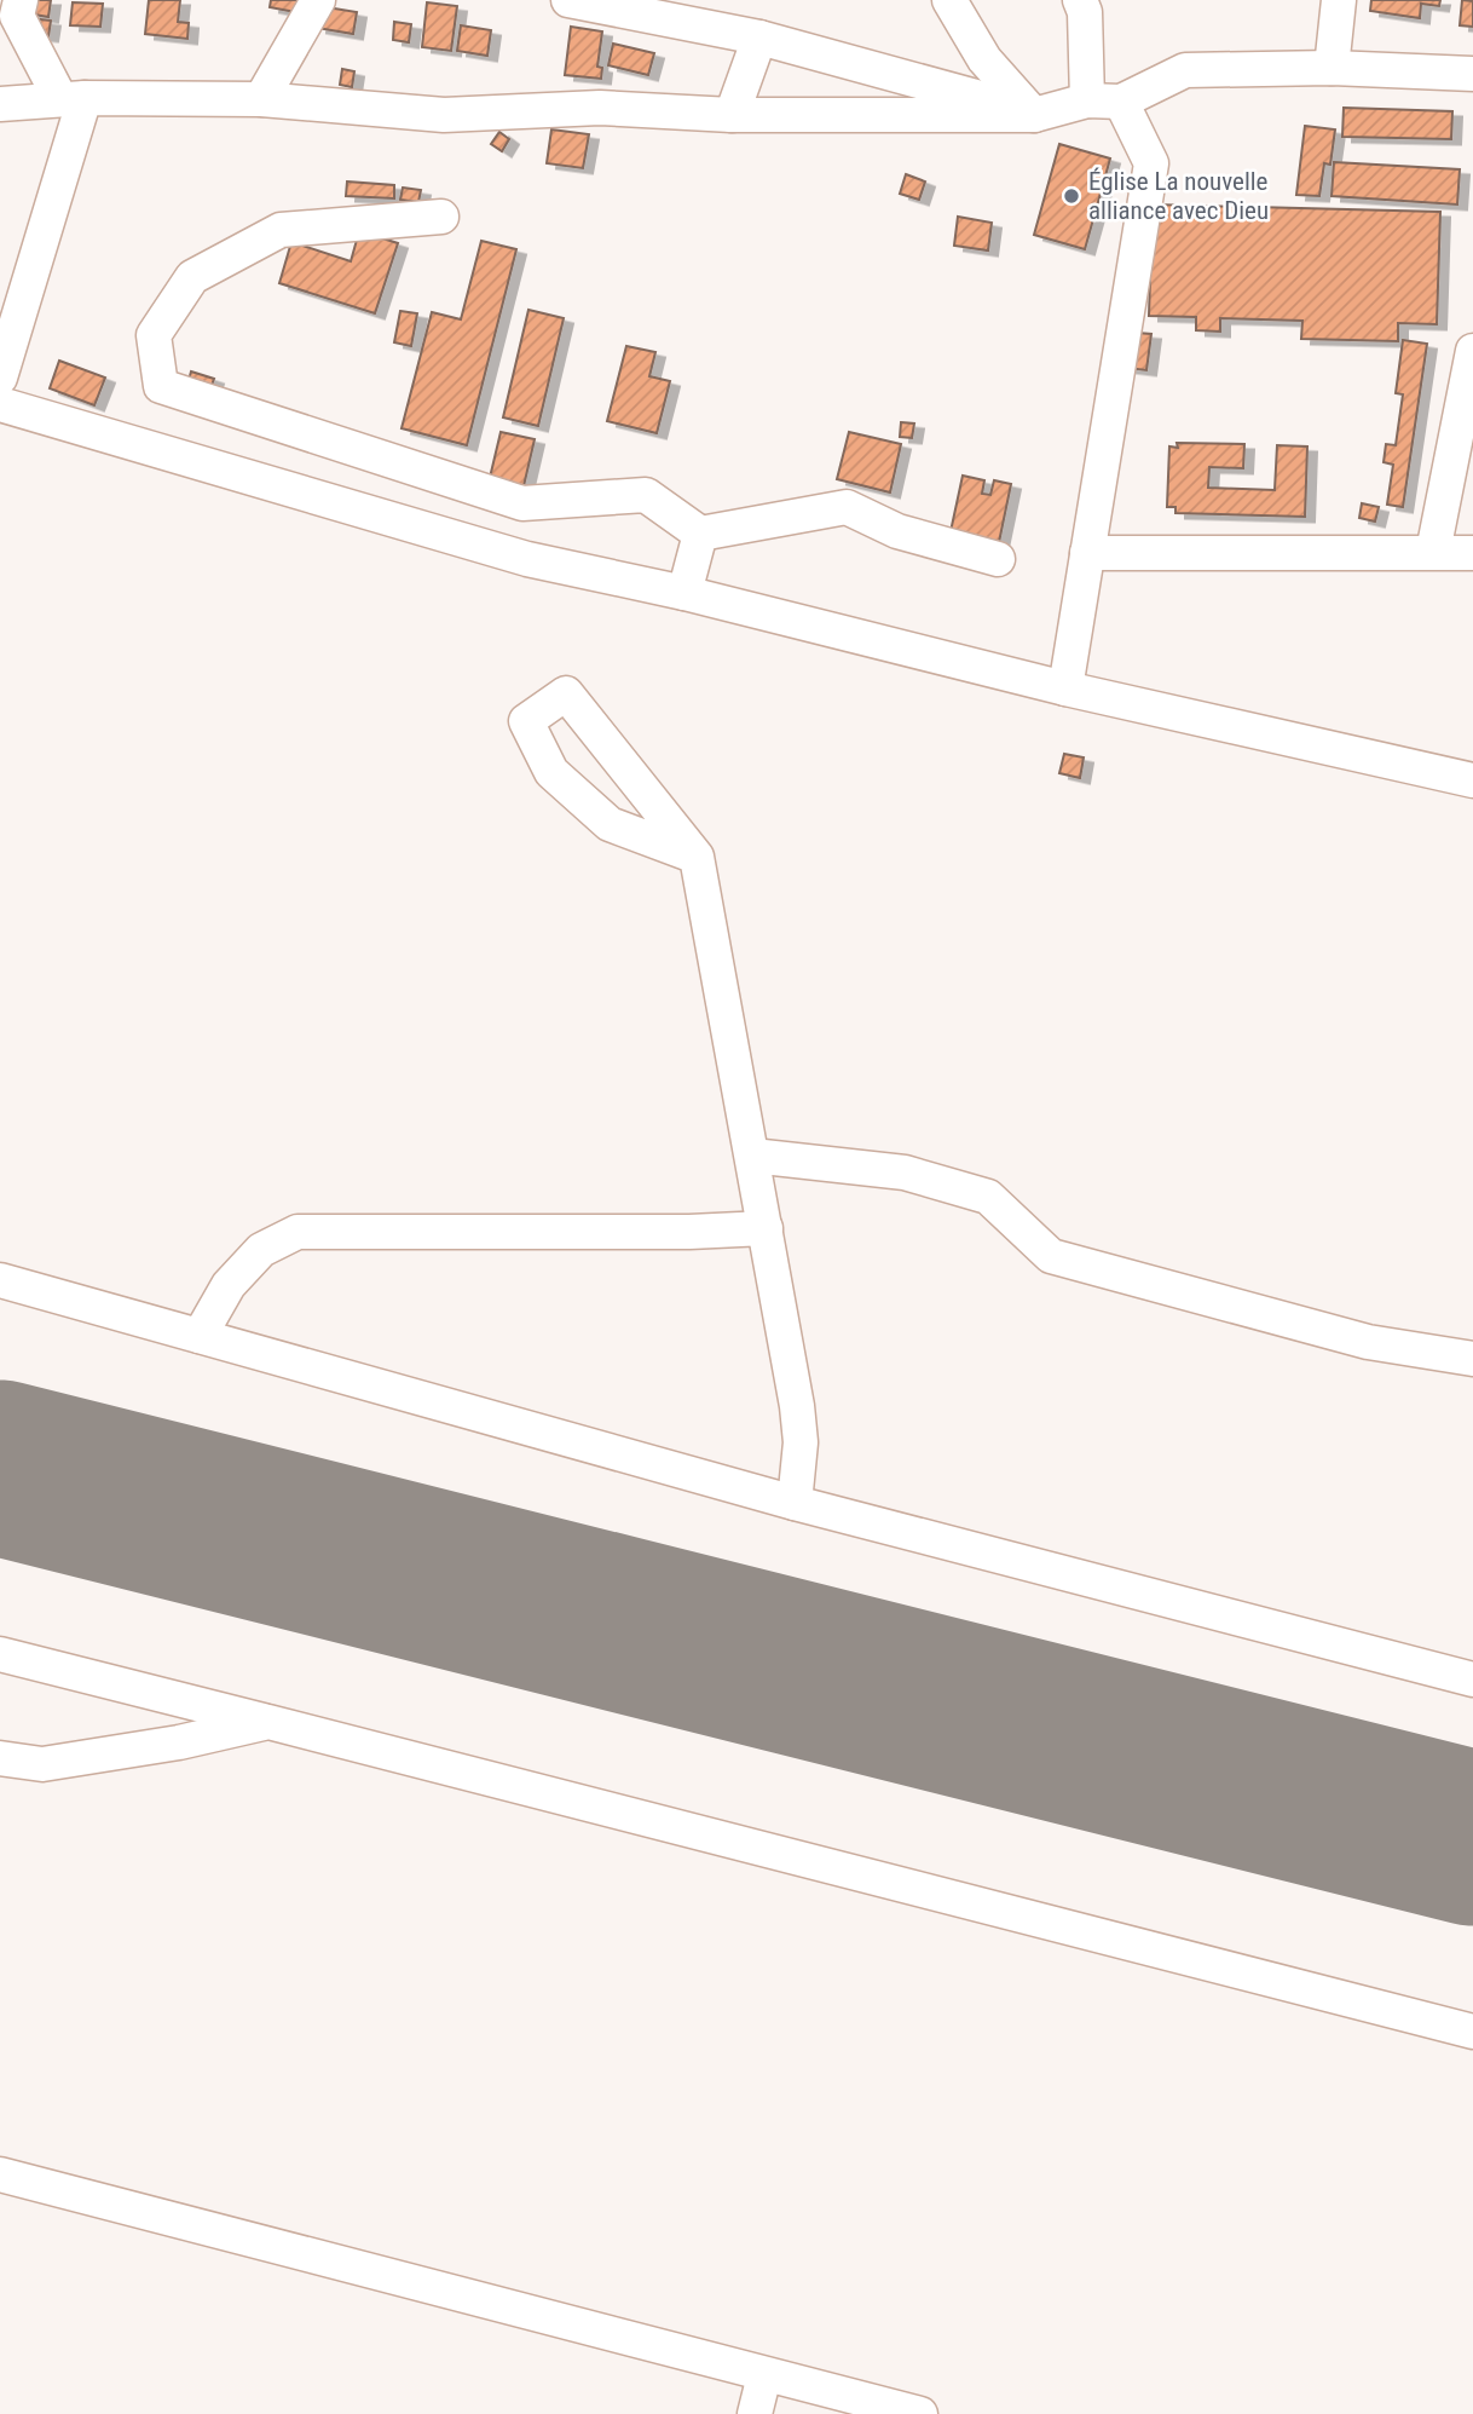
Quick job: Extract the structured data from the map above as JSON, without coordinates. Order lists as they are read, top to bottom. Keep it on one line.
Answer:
{"places":["Église La nouvelle alliance avec Dieu"]}
